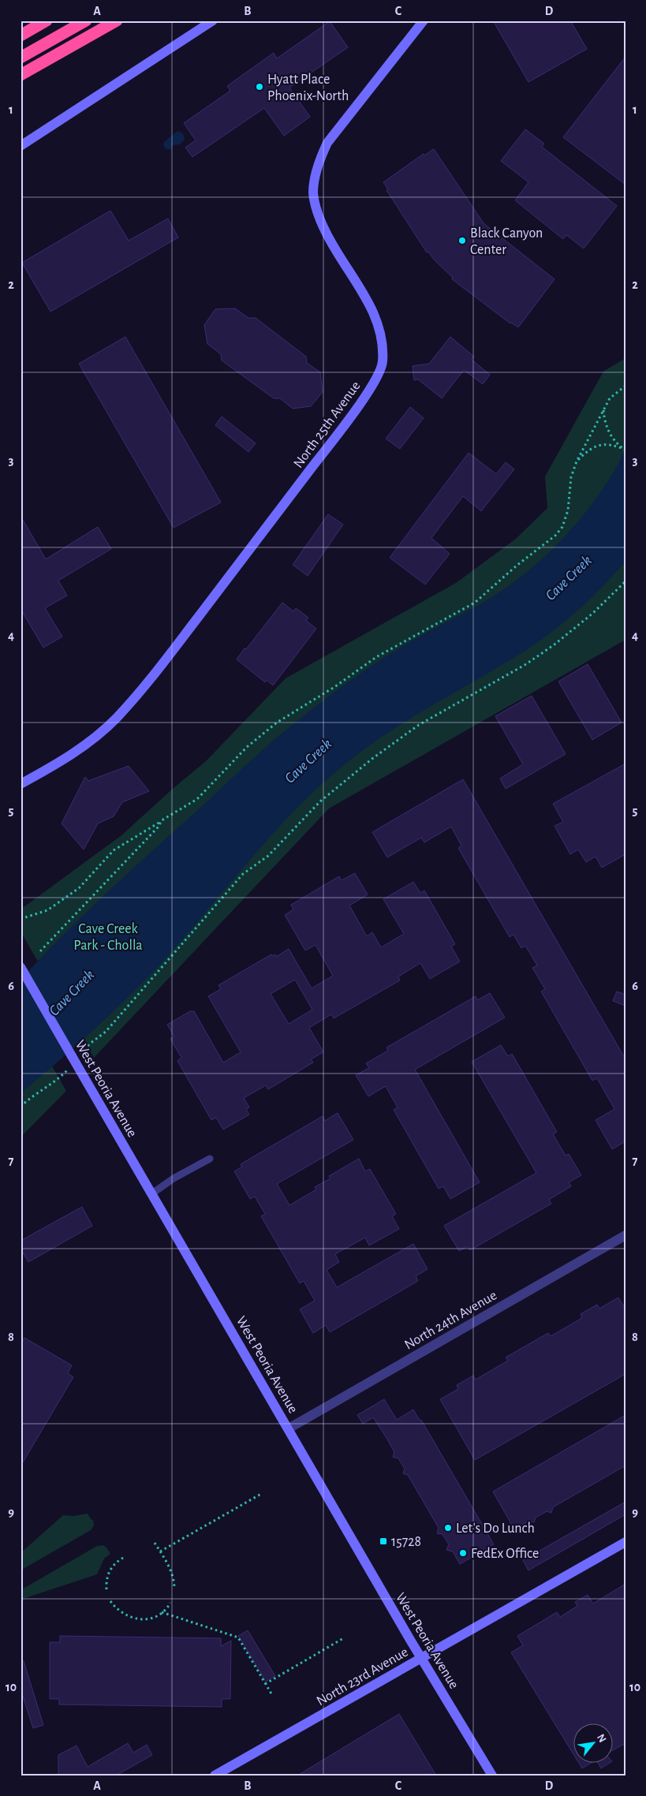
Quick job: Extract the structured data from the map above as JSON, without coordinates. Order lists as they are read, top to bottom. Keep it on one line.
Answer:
{"streets":{"street":["North 25th Avenue","West Peoria Avenue","North 24th Avenue","North 23rd Avenue"]},"crossings":[["West Peoria Avenue","North 24th Avenue"],["West Peoria Avenue","North 23rd Avenue"]],"water":["Cave Creek"],"parks":["Cave Creek Park - Cholla"],"places":{"other":["Hyatt Place Phoenix-North","Black Canyon Center","Let's Do Lunch","FedEx Office"],"transit":["15728"]},"north":"top right","grid":{"columns":["A","B","C","D"],"rows":["1","2","3","4","5","6","7","8","9","10"]}}
